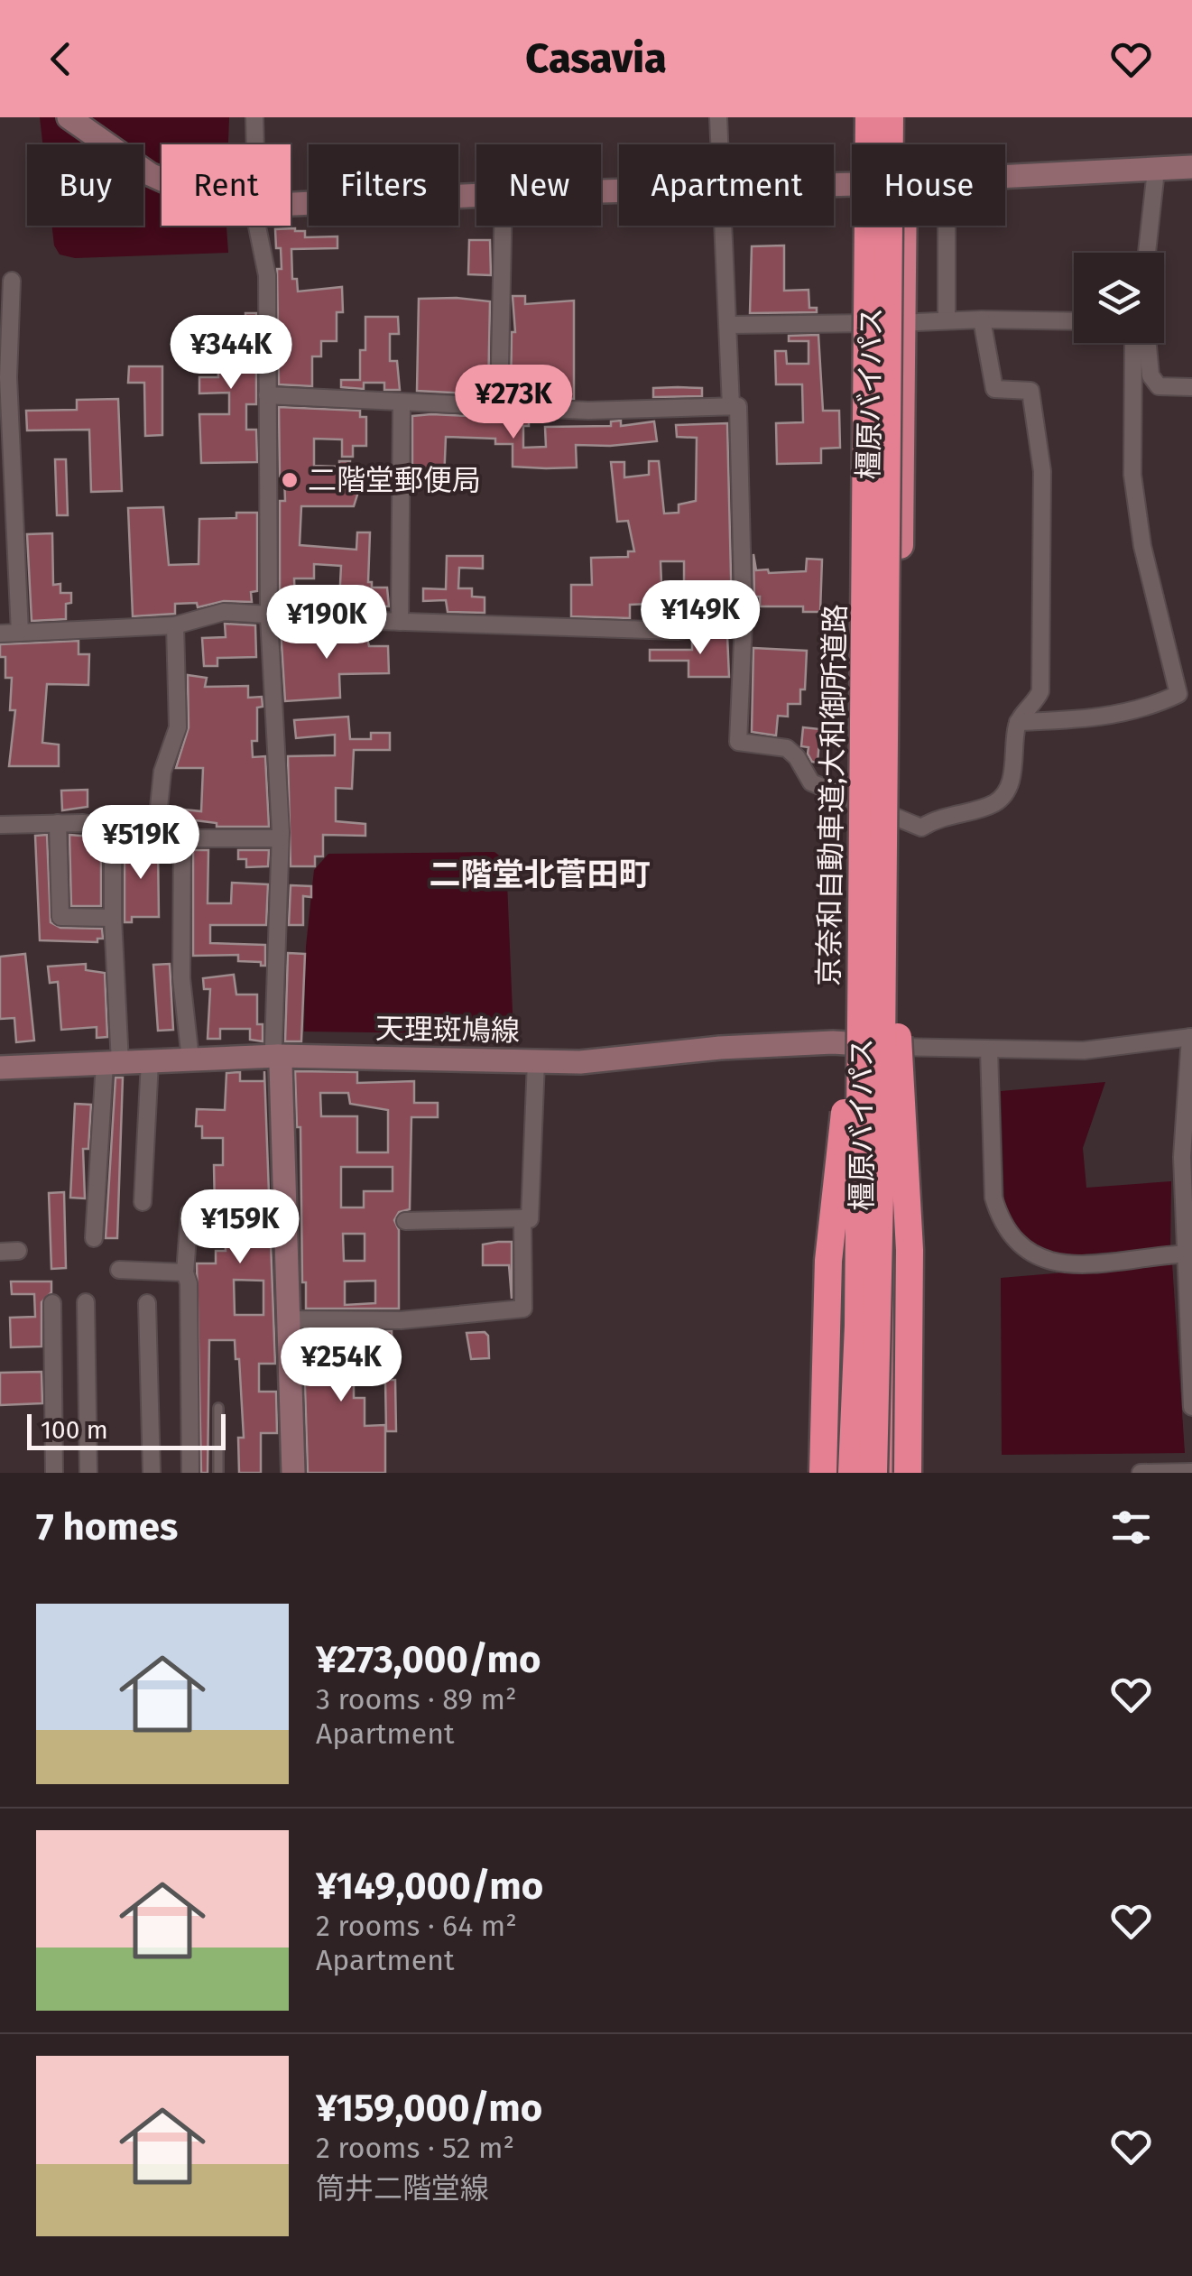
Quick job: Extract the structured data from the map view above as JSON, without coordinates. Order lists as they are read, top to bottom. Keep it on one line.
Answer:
{"streets":{"highway":["橿原バイパス","京奈和自動車道;大和御所道路"],"main road":["天理斑鳩線"]},"crossings":[["橿原バイパス","天理斑鳩線"]],"districts":["二階堂北菅田町"],"places":["二階堂郵便局"],"scale_bar":"100 m","page":{"header":"Casavia","chip":["Buy","Rent","Filters","New","Apartment","House"],"price":["¥344K","¥273K","¥149K","¥190K","¥519K","¥159K","¥254K"],"scale":"100 m","heading":"7 homes","list":[{"name":"¥273,000/mo","note":"3 rooms · 89 m² · Apartment"},{"name":"¥149,000/mo","note":"2 rooms · 64 m² · Apartment"},{"name":"¥159,000/mo","note":"2 rooms · 52 m² · 筒井二階堂線"}]}}
